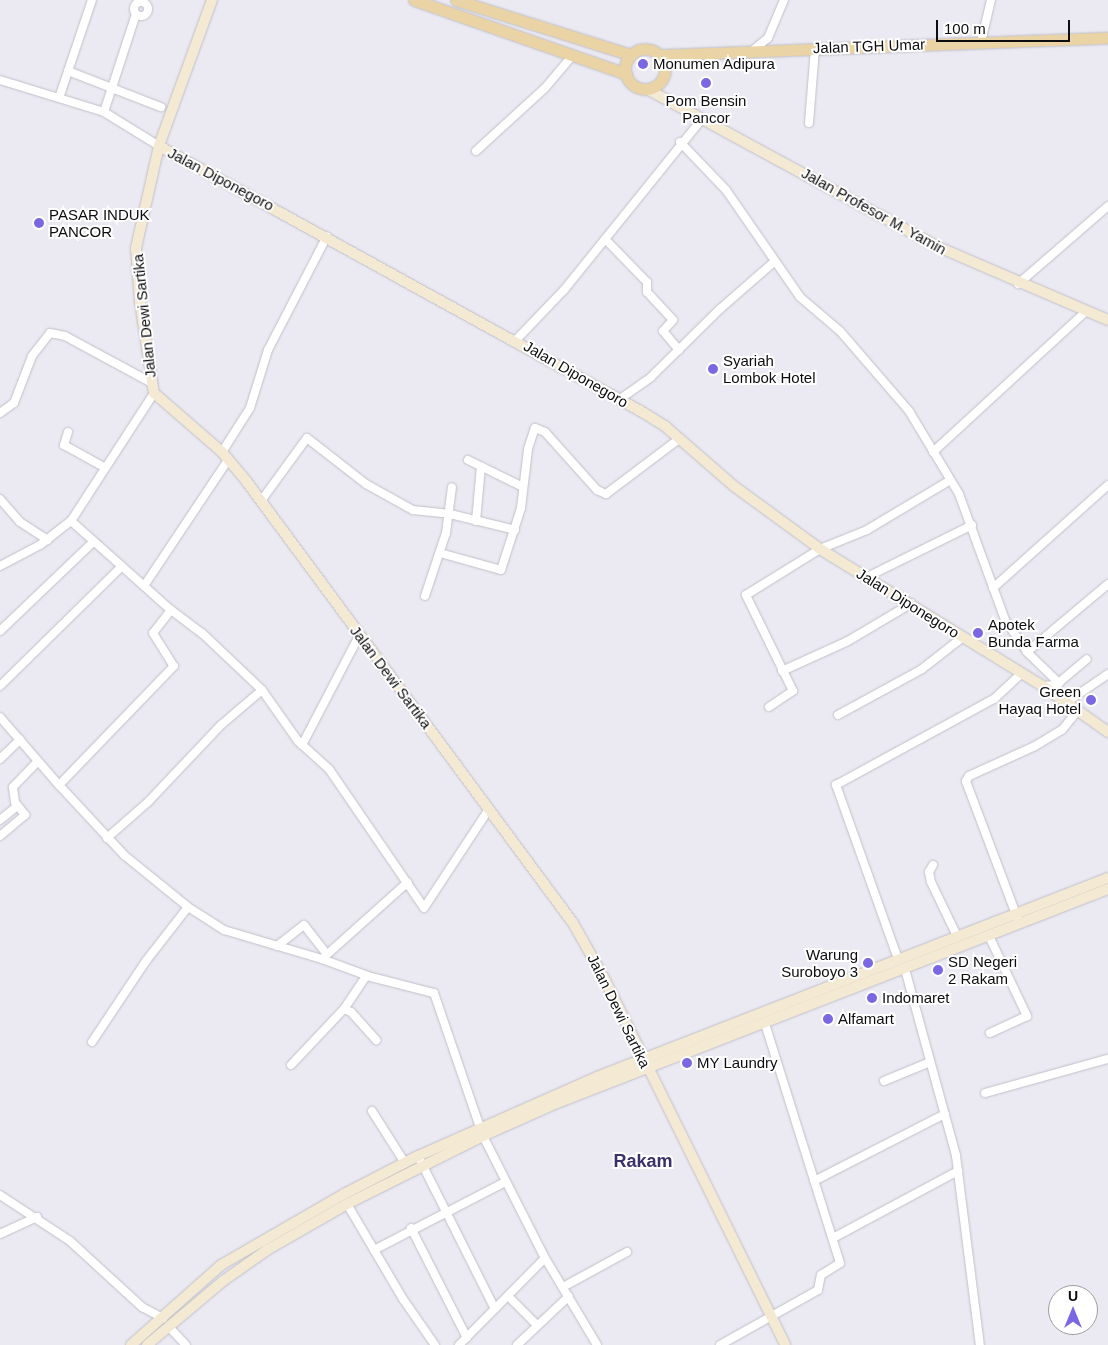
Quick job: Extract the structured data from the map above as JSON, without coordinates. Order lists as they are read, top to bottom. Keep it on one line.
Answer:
{"streets":{"main road":["Jalan TGH Umar"],"street":["Jalan Diponegoro","Jalan Profesor M. Yamin","Jalan Dewi Sartika"]},"crossings":[["Jalan TGH Umar","Jalan Profesor M. Yamin"],["Jalan Diponegoro","Jalan Dewi Sartika"]],"districts":["Rakam"],"places":["Monumen Adipura","Pom Bensin Pancor","PASAR INDUK PANCOR","Syariah Lombok Hotel","Apotek Bunda Farma","Green Hayaq Hotel","Warung Suroboyo 3","SD Negeri 2 Rakam","Indomaret","Alfamart","MY Laundry"],"scale_bar":"100 m","north":"top"}
